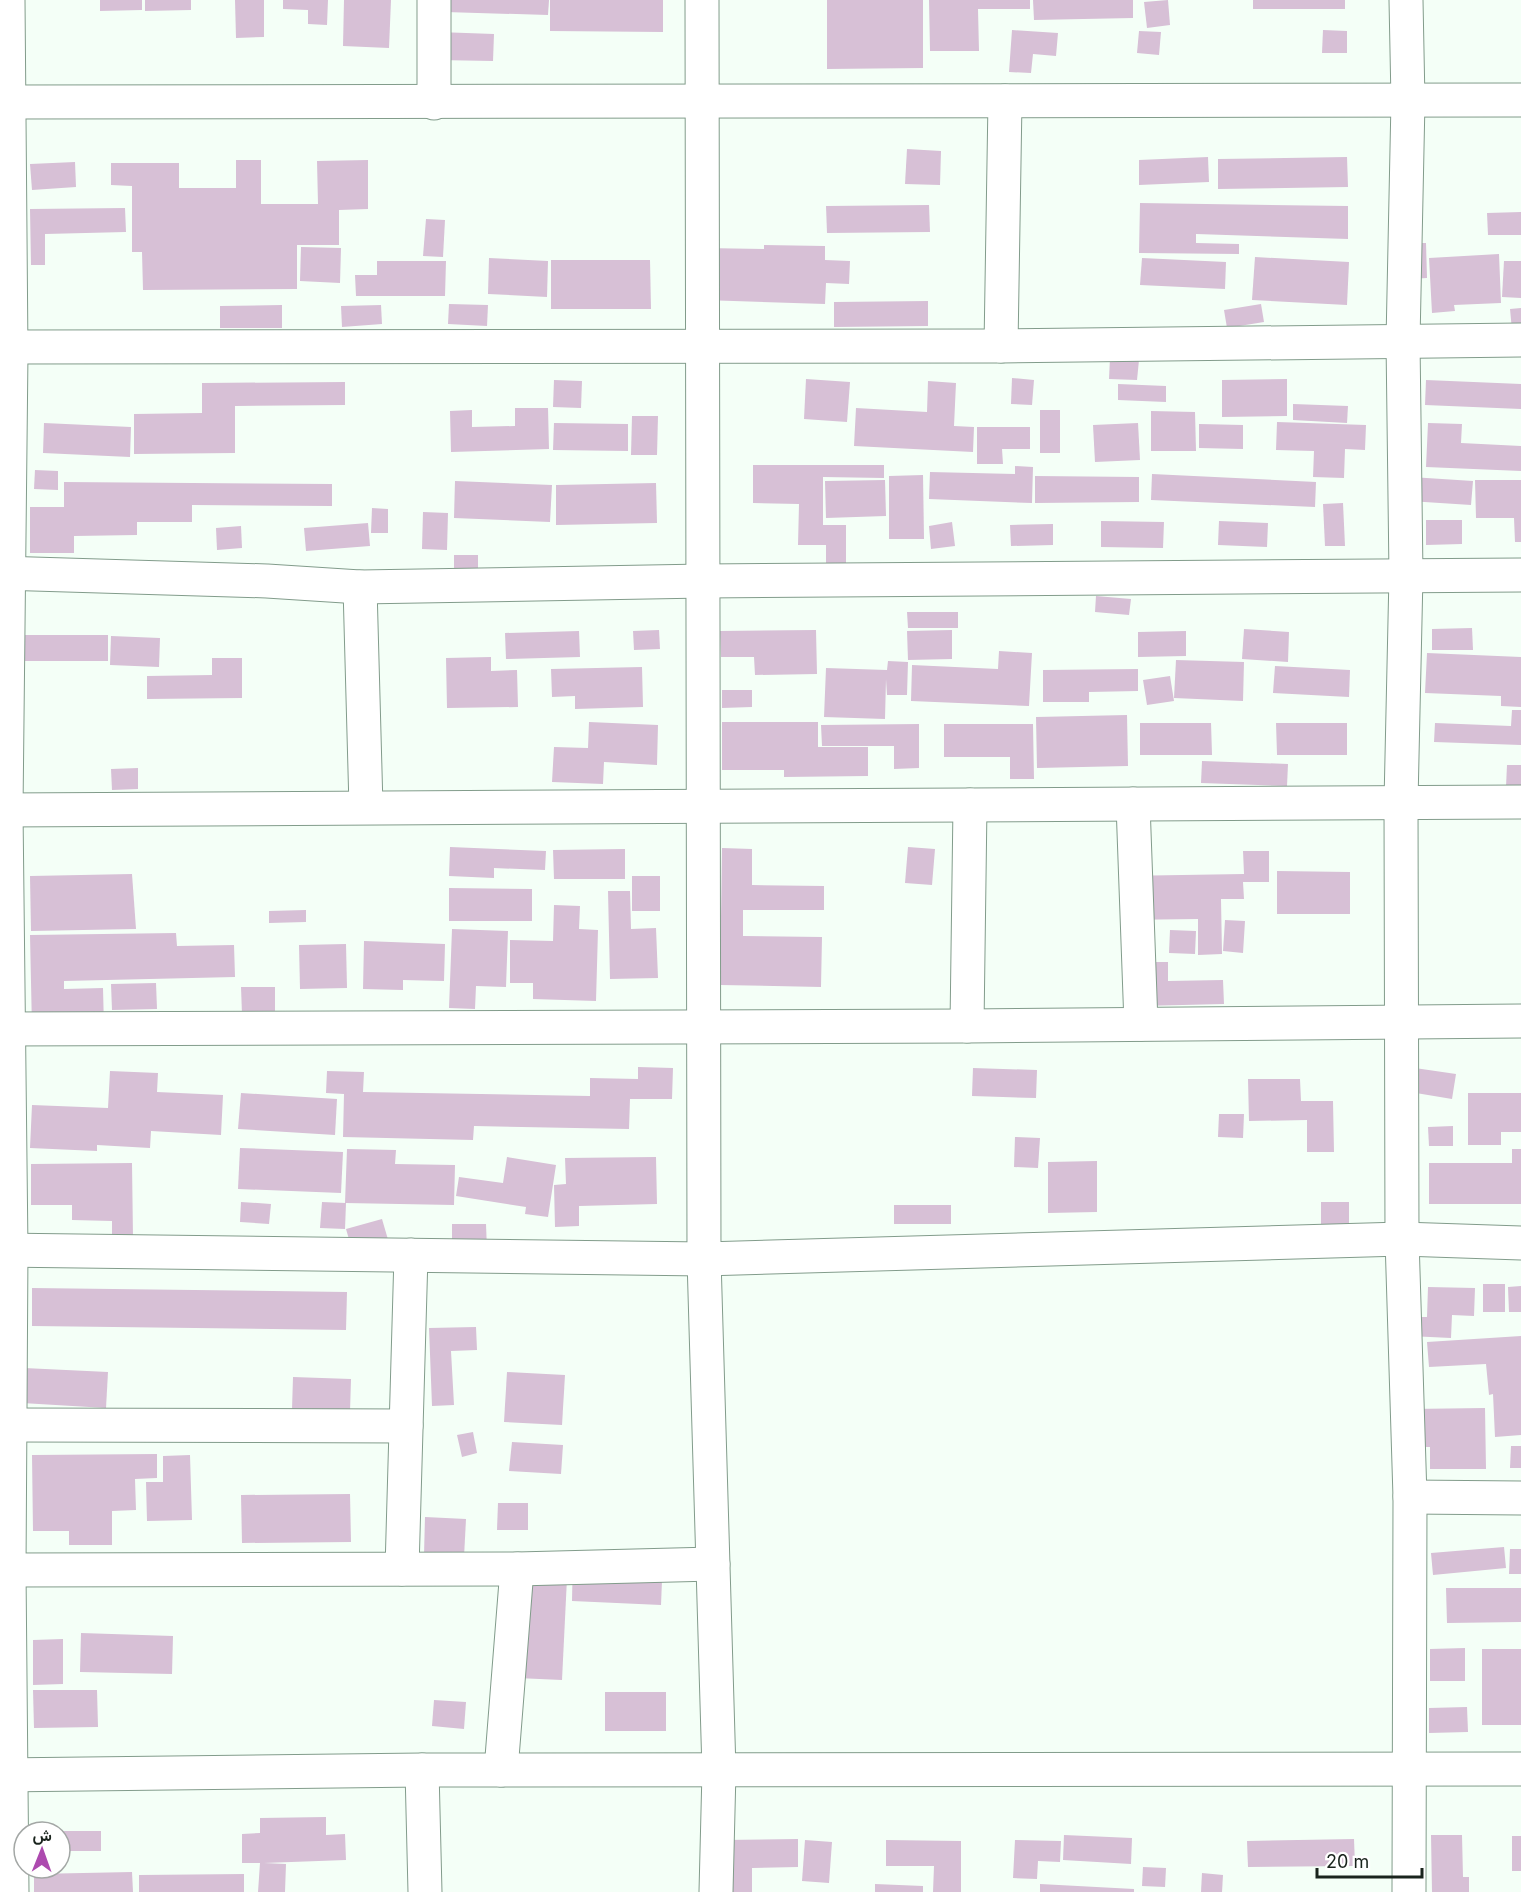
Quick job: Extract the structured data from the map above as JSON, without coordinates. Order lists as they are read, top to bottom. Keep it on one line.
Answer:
{"scale_bar":"20 m","north":"top"}
